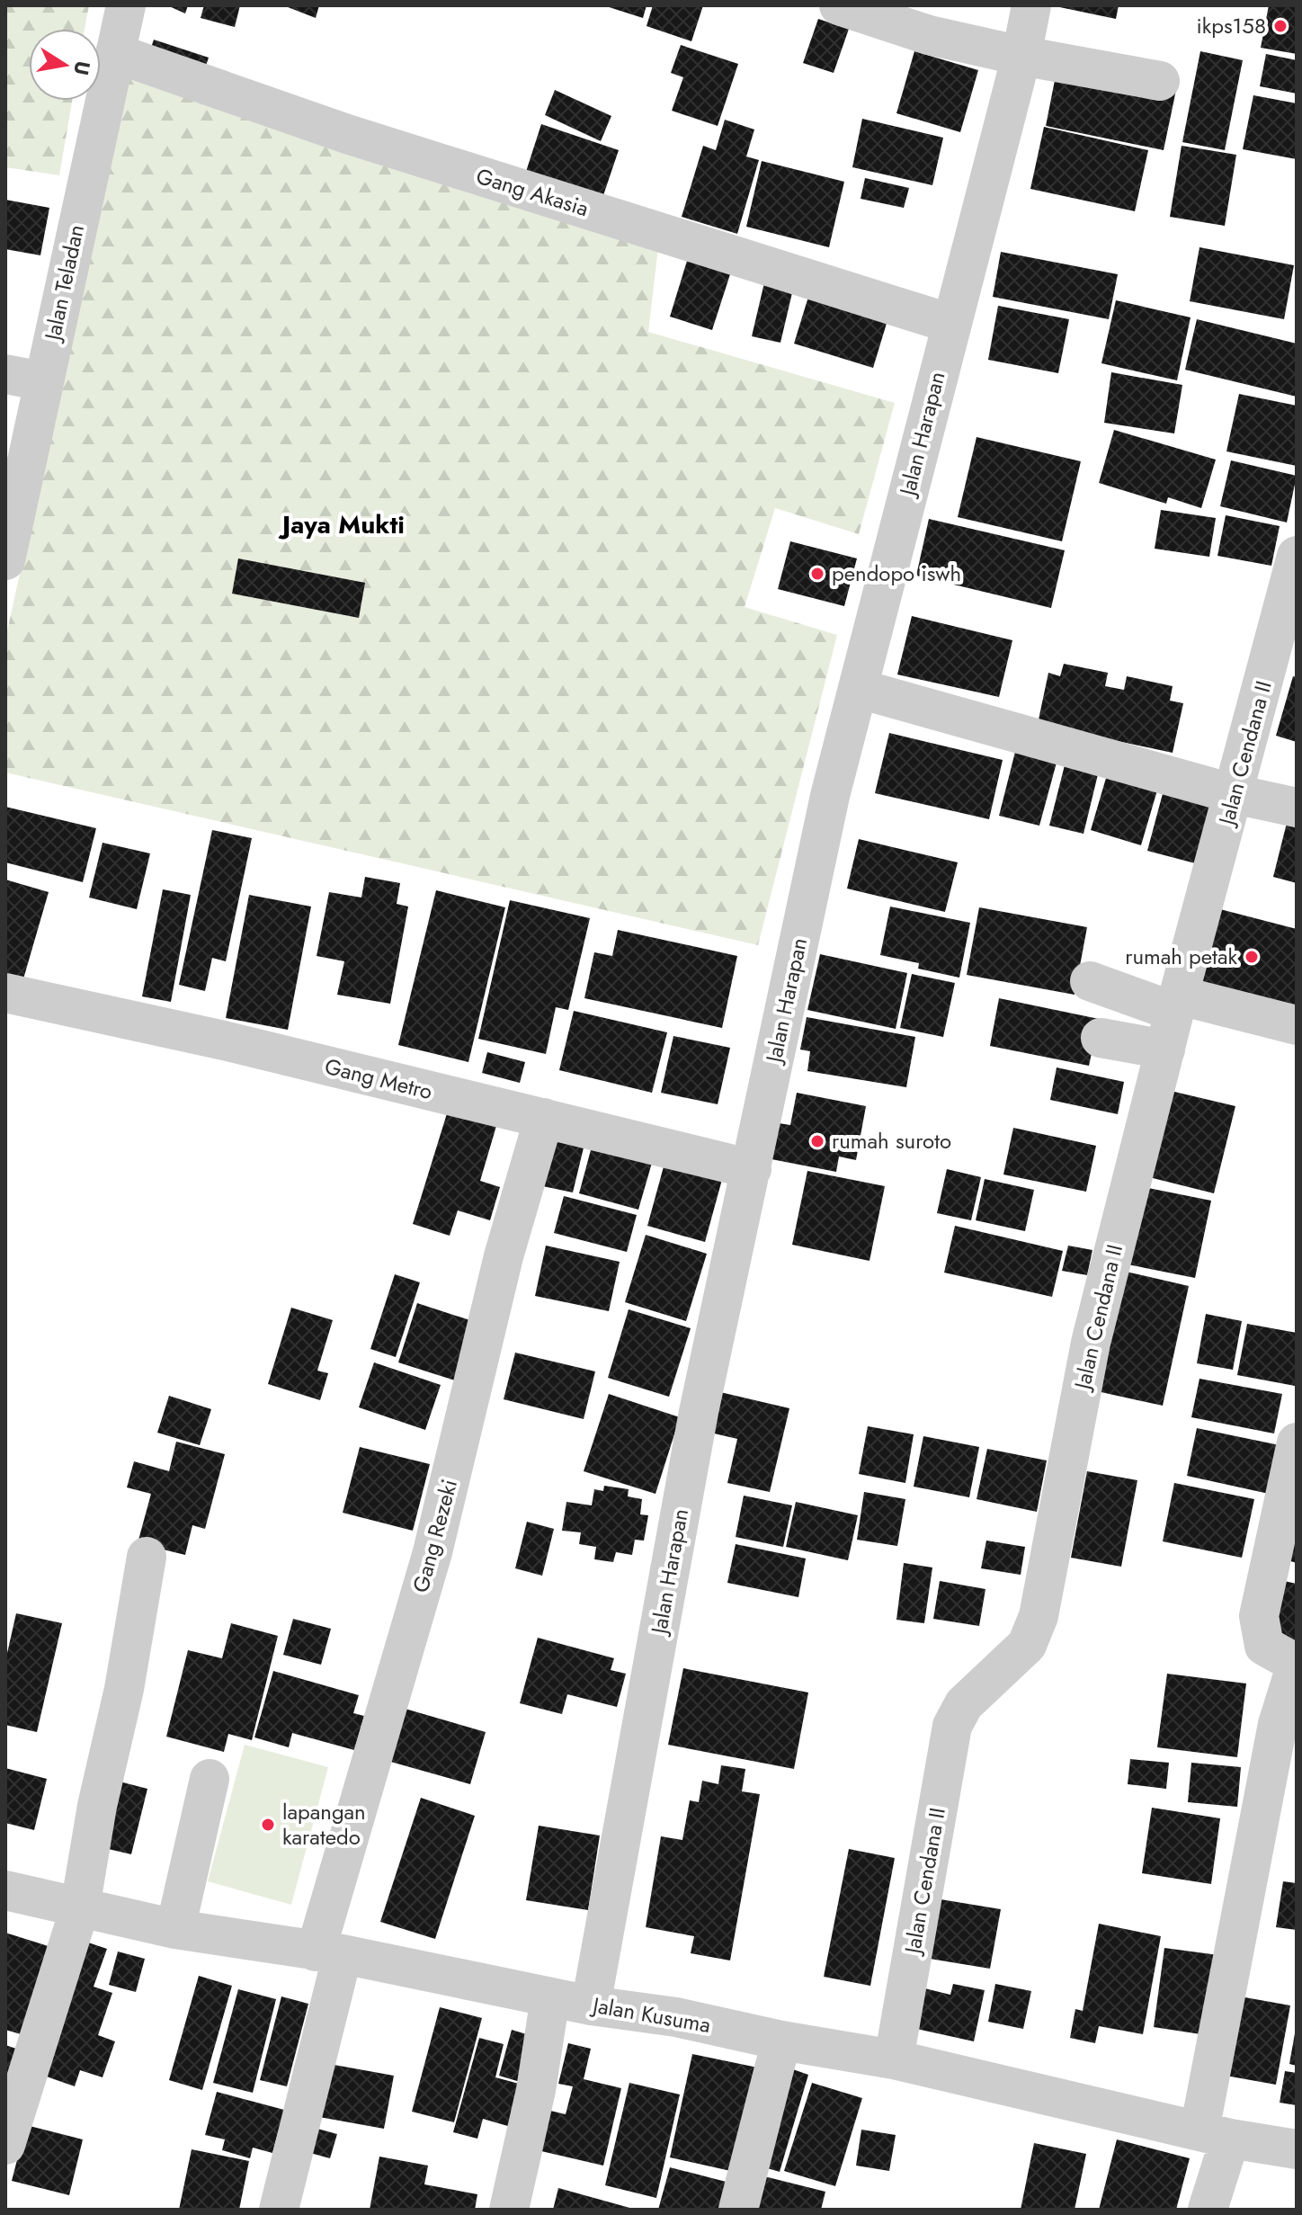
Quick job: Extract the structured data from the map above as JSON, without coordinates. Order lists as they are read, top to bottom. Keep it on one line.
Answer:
{"streets":{"street":["Gang Akasia","Jalan Teladan","Jalan Harapan","Jalan Cendana II","Gang Metro","Gang Rezeki","Jalan Kusuma"]},"crossings":[["Gang Akasia","Jalan Teladan"],["Gang Akasia","Jalan Harapan"],["Jalan Harapan","Gang Metro"],["Jalan Harapan","Jalan Kusuma"],["Jalan Cendana II","Jalan Kusuma"],["Gang Metro","Gang Rezeki"],["Gang Rezeki","Jalan Kusuma"]],"districts":["Jaya Mukti"],"places":["ikps158","pendopo iswh","rumah petak","rumah suroto","lapangan karatedo"],"north":"right"}
